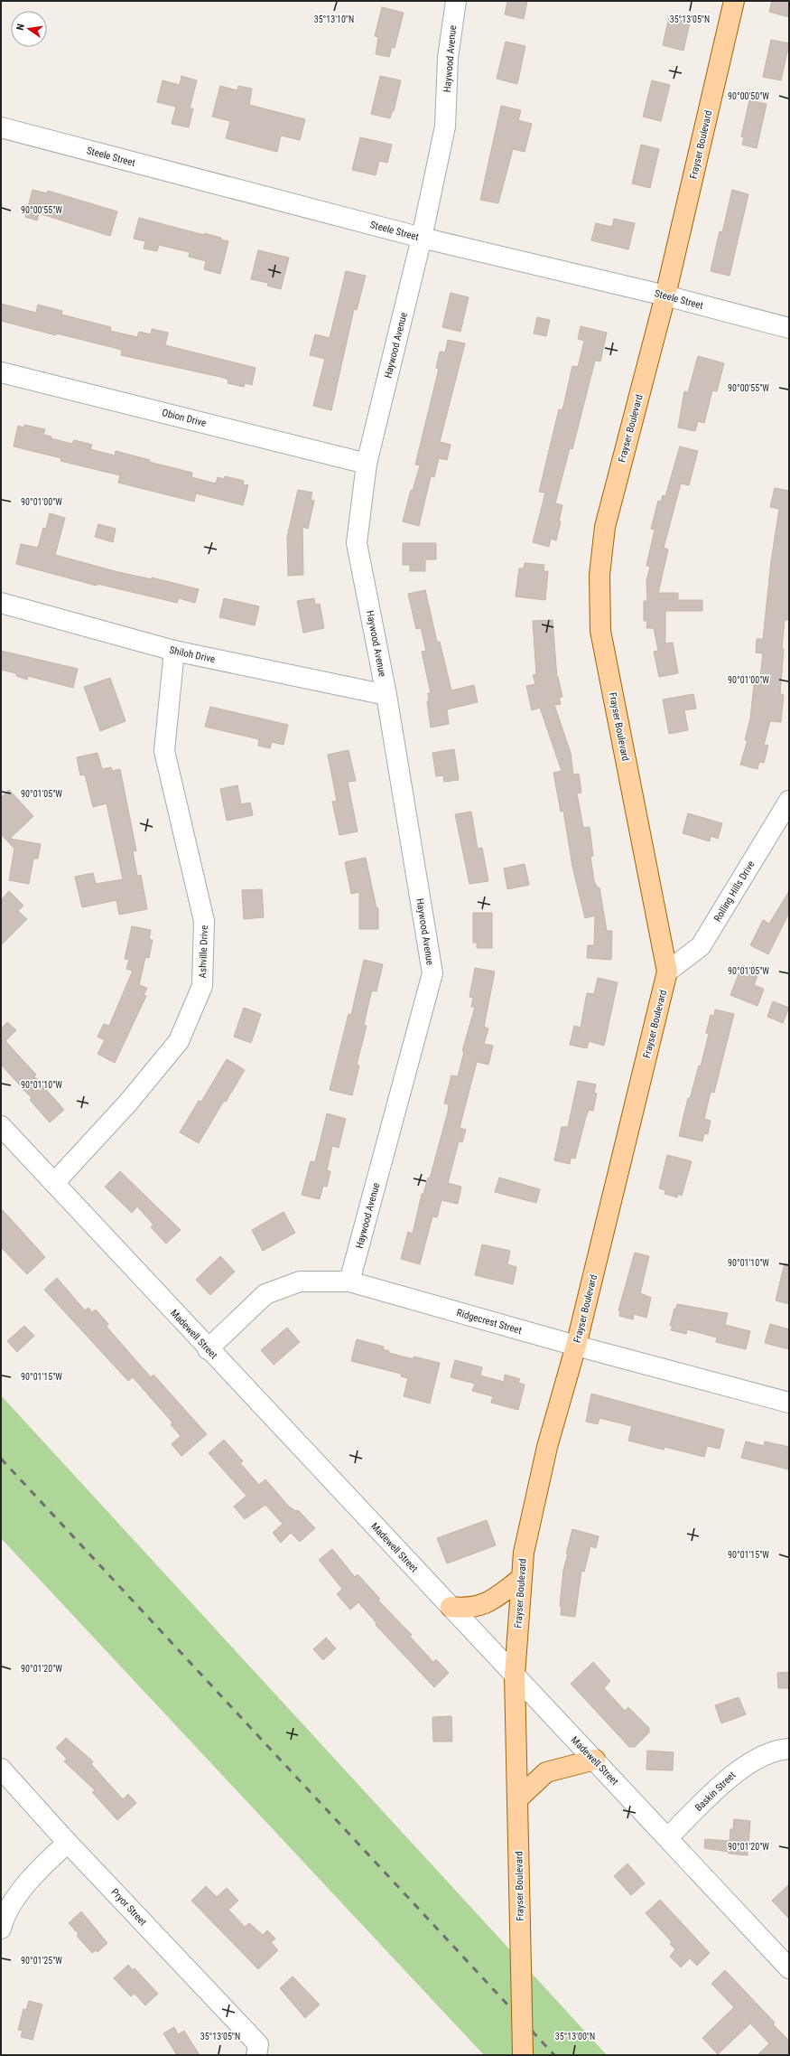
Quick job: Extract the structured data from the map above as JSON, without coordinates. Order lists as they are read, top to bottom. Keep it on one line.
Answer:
{"streets":{"main road":["Frayser Boulevard"],"street":["Haywood Avenue","Steele Street","Obion Drive","Shiloh Drive","Rolling Hills Drive","Ashville Drive","Ridgecrest Street","Madewell Street","Baskin Street","Pryor Street"]},"crossings":[["Haywood Avenue","Steele Street"],["Haywood Avenue","Obion Drive"],["Haywood Avenue","Shiloh Drive"],["Haywood Avenue","Ridgecrest Street"],["Frayser Boulevard","Steele Street"],["Frayser Boulevard","Rolling Hills Drive"],["Frayser Boulevard","Ridgecrest Street"],["Frayser Boulevard","Madewell Street"],["Shiloh Drive","Ashville Drive"],["Ashville Drive","Madewell Street"],["Ridgecrest Street","Madewell Street"],["Madewell Street","Baskin Street"]],"north":"left","coordinates":["35°13'10\"N","35°13'05\"N","90°00'50\"W","90°00'55\"W","90°01'00\"W","90°01'05\"W","90°01'10\"W","90°01'15\"W","90°01'20\"W","90°01'25\"W","35°13'00\"N"]}
